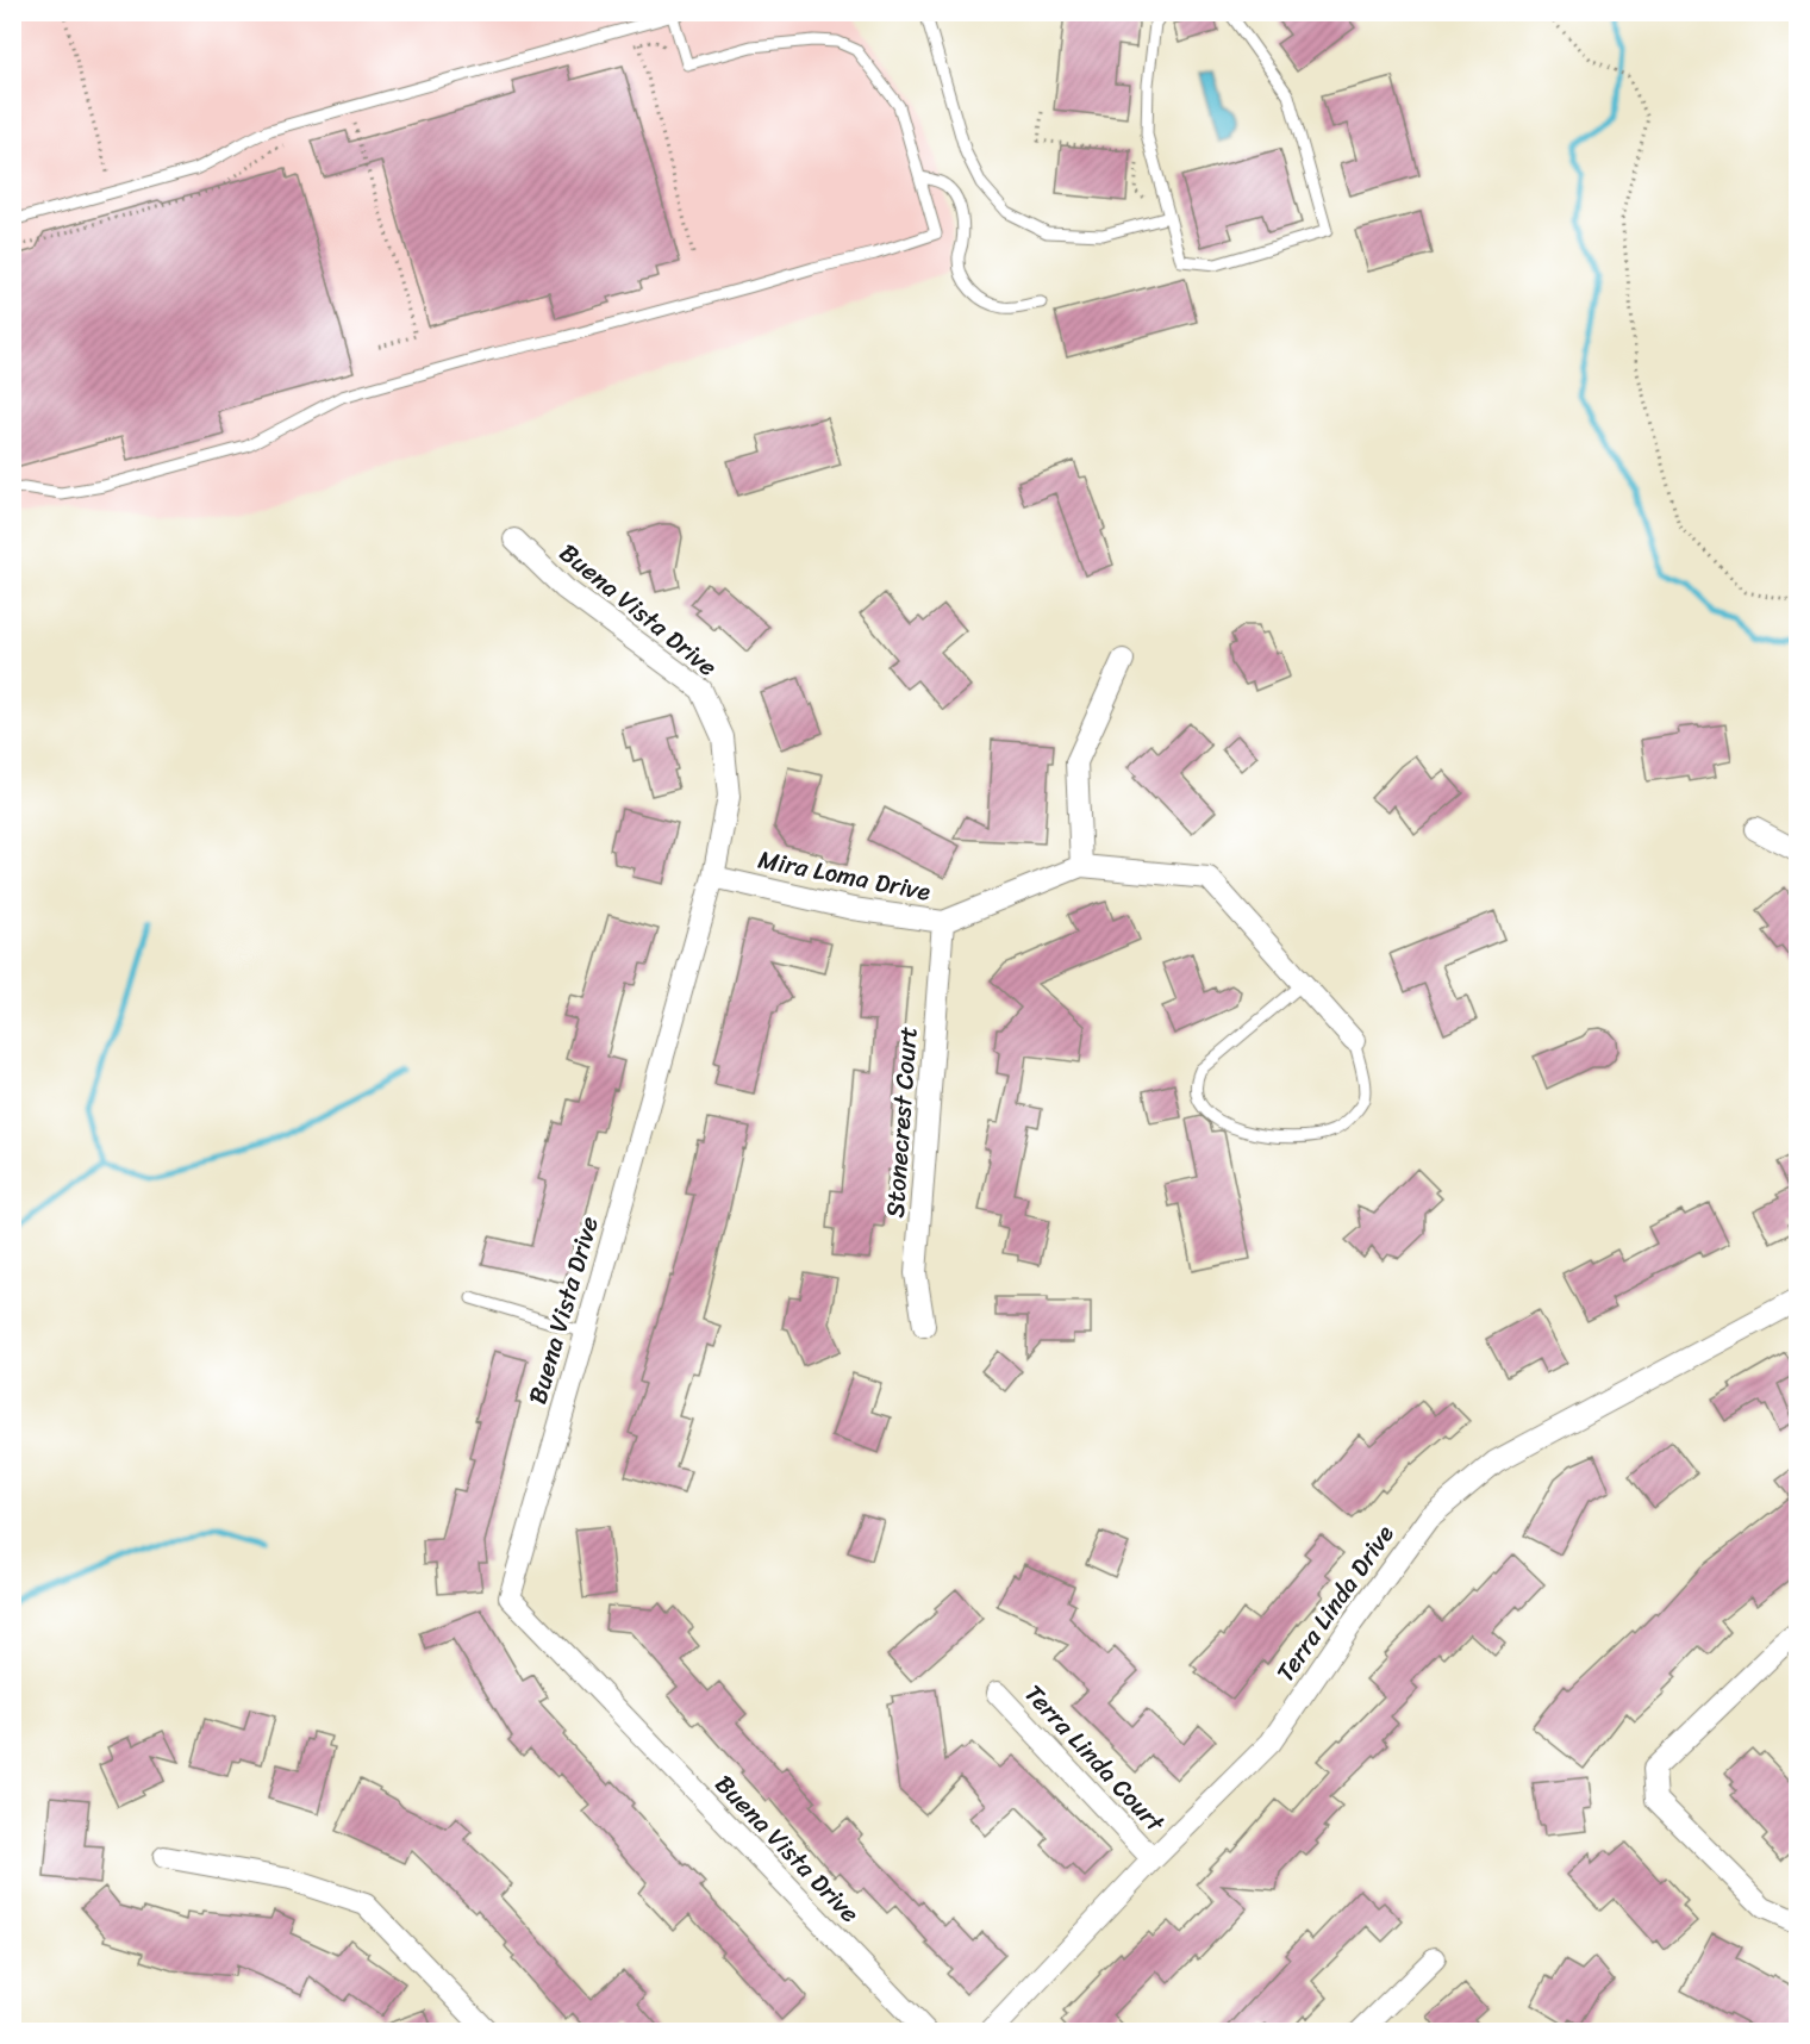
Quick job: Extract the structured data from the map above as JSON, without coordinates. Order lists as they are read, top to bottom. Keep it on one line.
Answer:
{"streets":{"street":["Buena Vista Drive","Mira Loma Drive","Stonecrest Court","Terra Linda Drive","Terra Linda Court"]},"crossings":[["Buena Vista Drive","Mira Loma Drive"],["Mira Loma Drive","Stonecrest Court"],["Terra Linda Drive","Terra Linda Court"]]}
